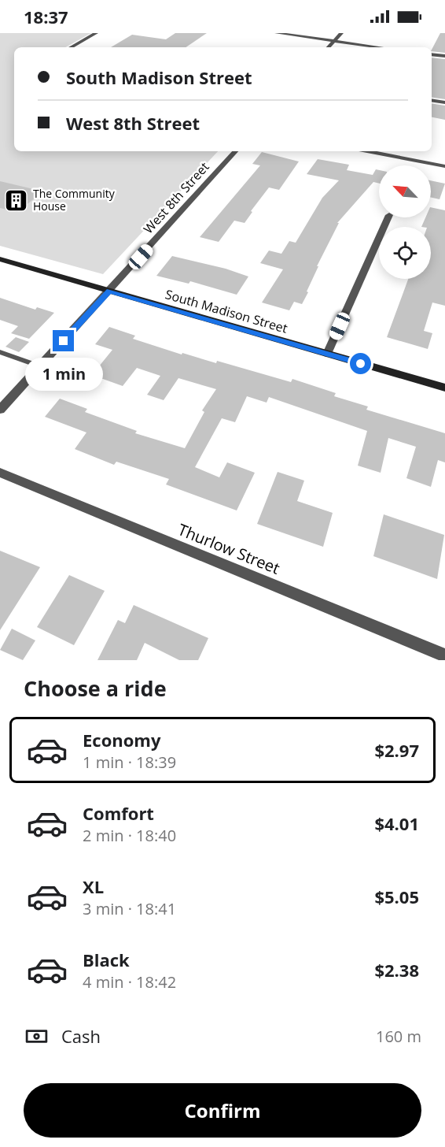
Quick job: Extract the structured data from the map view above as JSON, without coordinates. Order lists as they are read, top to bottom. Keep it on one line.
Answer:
{"streets":{"street":["West 8th Street","South Madison Street","Thurlow Street"]},"crossings":[["West 8th Street","South Madison Street"]],"places":{"building":["The Community House"]},"north":"top left","page":{"status":"18:37","banner":["South Madison Street","West 8th Street"],"bubble":"1 min","heading":"Choose a ride","list":[{"name":"Economy","note":"1 min · 18:39","value":"$2.97"},{"name":"Comfort","note":"2 min · 18:40","value":"$4.01"},{"name":"XL","note":"3 min · 18:41","value":"$5.05"},{"name":"Black","note":"4 min · 18:42","value":"$2.38"}],"pay":["Cash","160 m"],"buttons":"Confirm"}}
